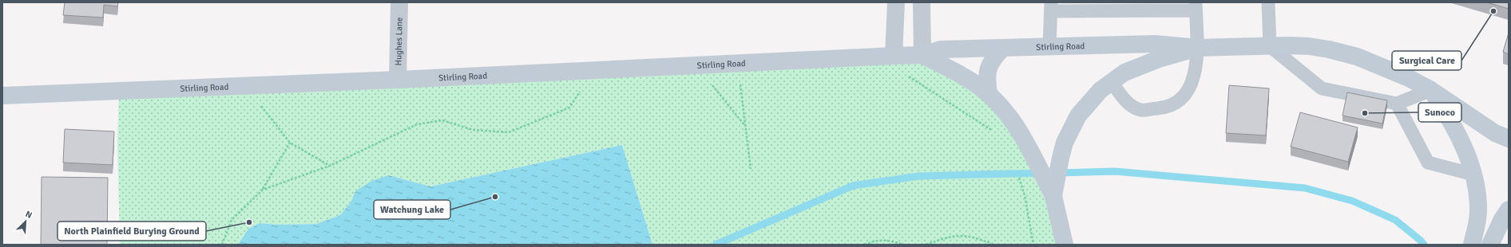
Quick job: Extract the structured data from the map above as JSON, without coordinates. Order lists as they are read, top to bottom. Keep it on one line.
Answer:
{"streets":{"street":["Hughes Lane","Stirling Road"]},"crossings":[["Hughes Lane","Stirling Road"]],"places":["Surgical Care","Sunoco","Watchung Lake","North Plainfield Burying Ground"],"north":"top right"}
